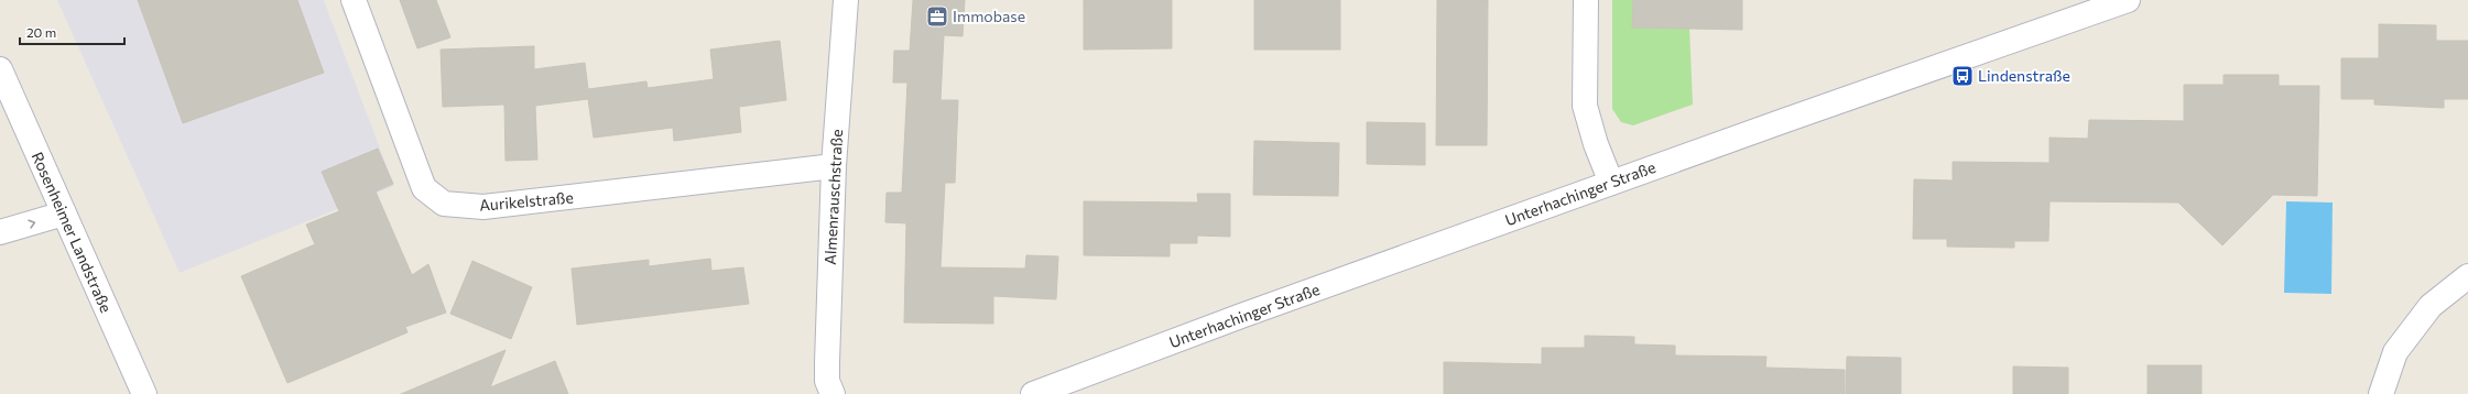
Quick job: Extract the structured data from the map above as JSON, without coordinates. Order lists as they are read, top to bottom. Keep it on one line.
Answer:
{"streets":{"main road":["Unterhachinger Straße","Almenrauschstraße","Aurikelstraße","Rosenheimer Landstraße"]},"crossings":[["Almenrauschstraße","Aurikelstraße"]],"places":{"office":["Immobase"],"bus stop":["Lindenstraße"]},"scale_bar":"20 m"}
